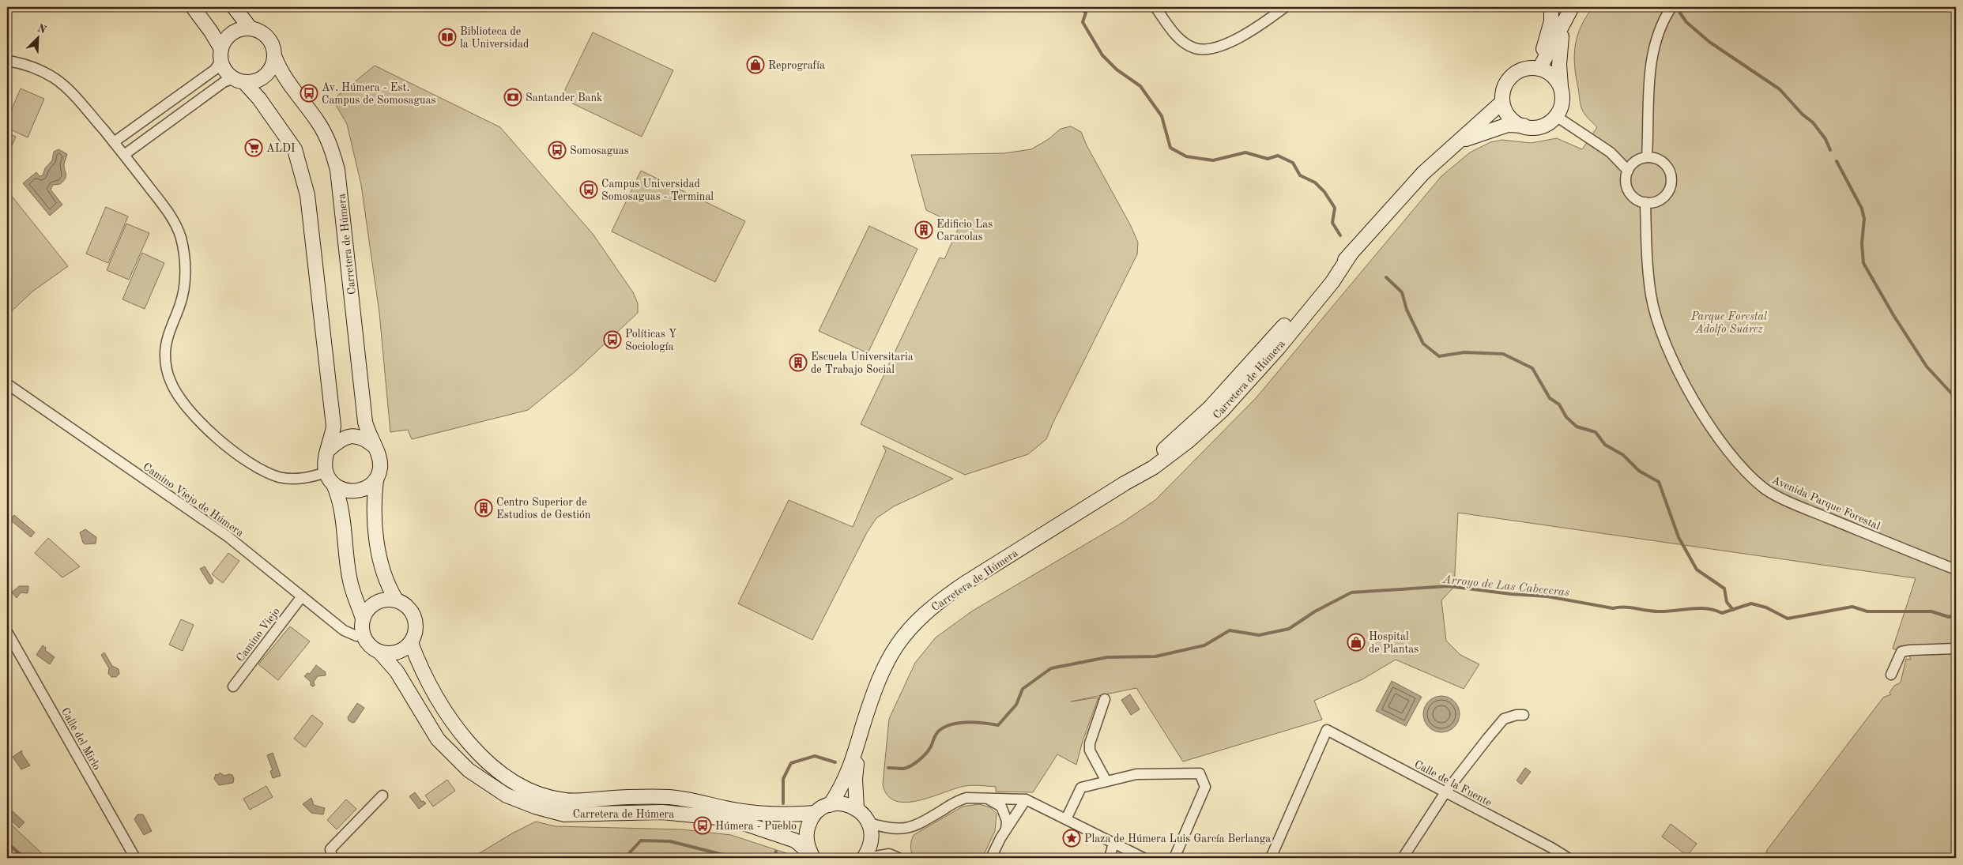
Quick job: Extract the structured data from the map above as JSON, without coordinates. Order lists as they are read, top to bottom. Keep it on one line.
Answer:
{"streets":{"street":["Carretera de Húmera","Camino Viejo de Húmera","Avenida Parque Forestal","Camino Viejo","Calle del Mirlo","Calle de la Fuente"]},"crossings":[["Carretera de Húmera","Camino Viejo de Húmera"],["Camino Viejo de Húmera","Camino Viejo"]],"water":["Arroyo de Las Cabeceras"],"parks":["Parque Forestal Adolfo Suárez"],"places":{"library":["Biblioteca de la Universidad"],"shop":["Reprografía","Hospital de Plantas"],"bus stop":["Av. Húmera - Est. Campus de Somosaguas","Somosaguas","Campus Universidad Somosaguas - Terminal","Políticas Y Sociología","Húmera - Pueblo"],"bank":["Santander Bank"],"supermarket":["ALDI"],"building":["Edificio Las Caracolas","Escuela Universitaria de Trabajo Social","Centro Superior de Estudios de Gestión"],"place":["Plaza de Húmera Luis García Berlanga"]},"north":"top right"}
